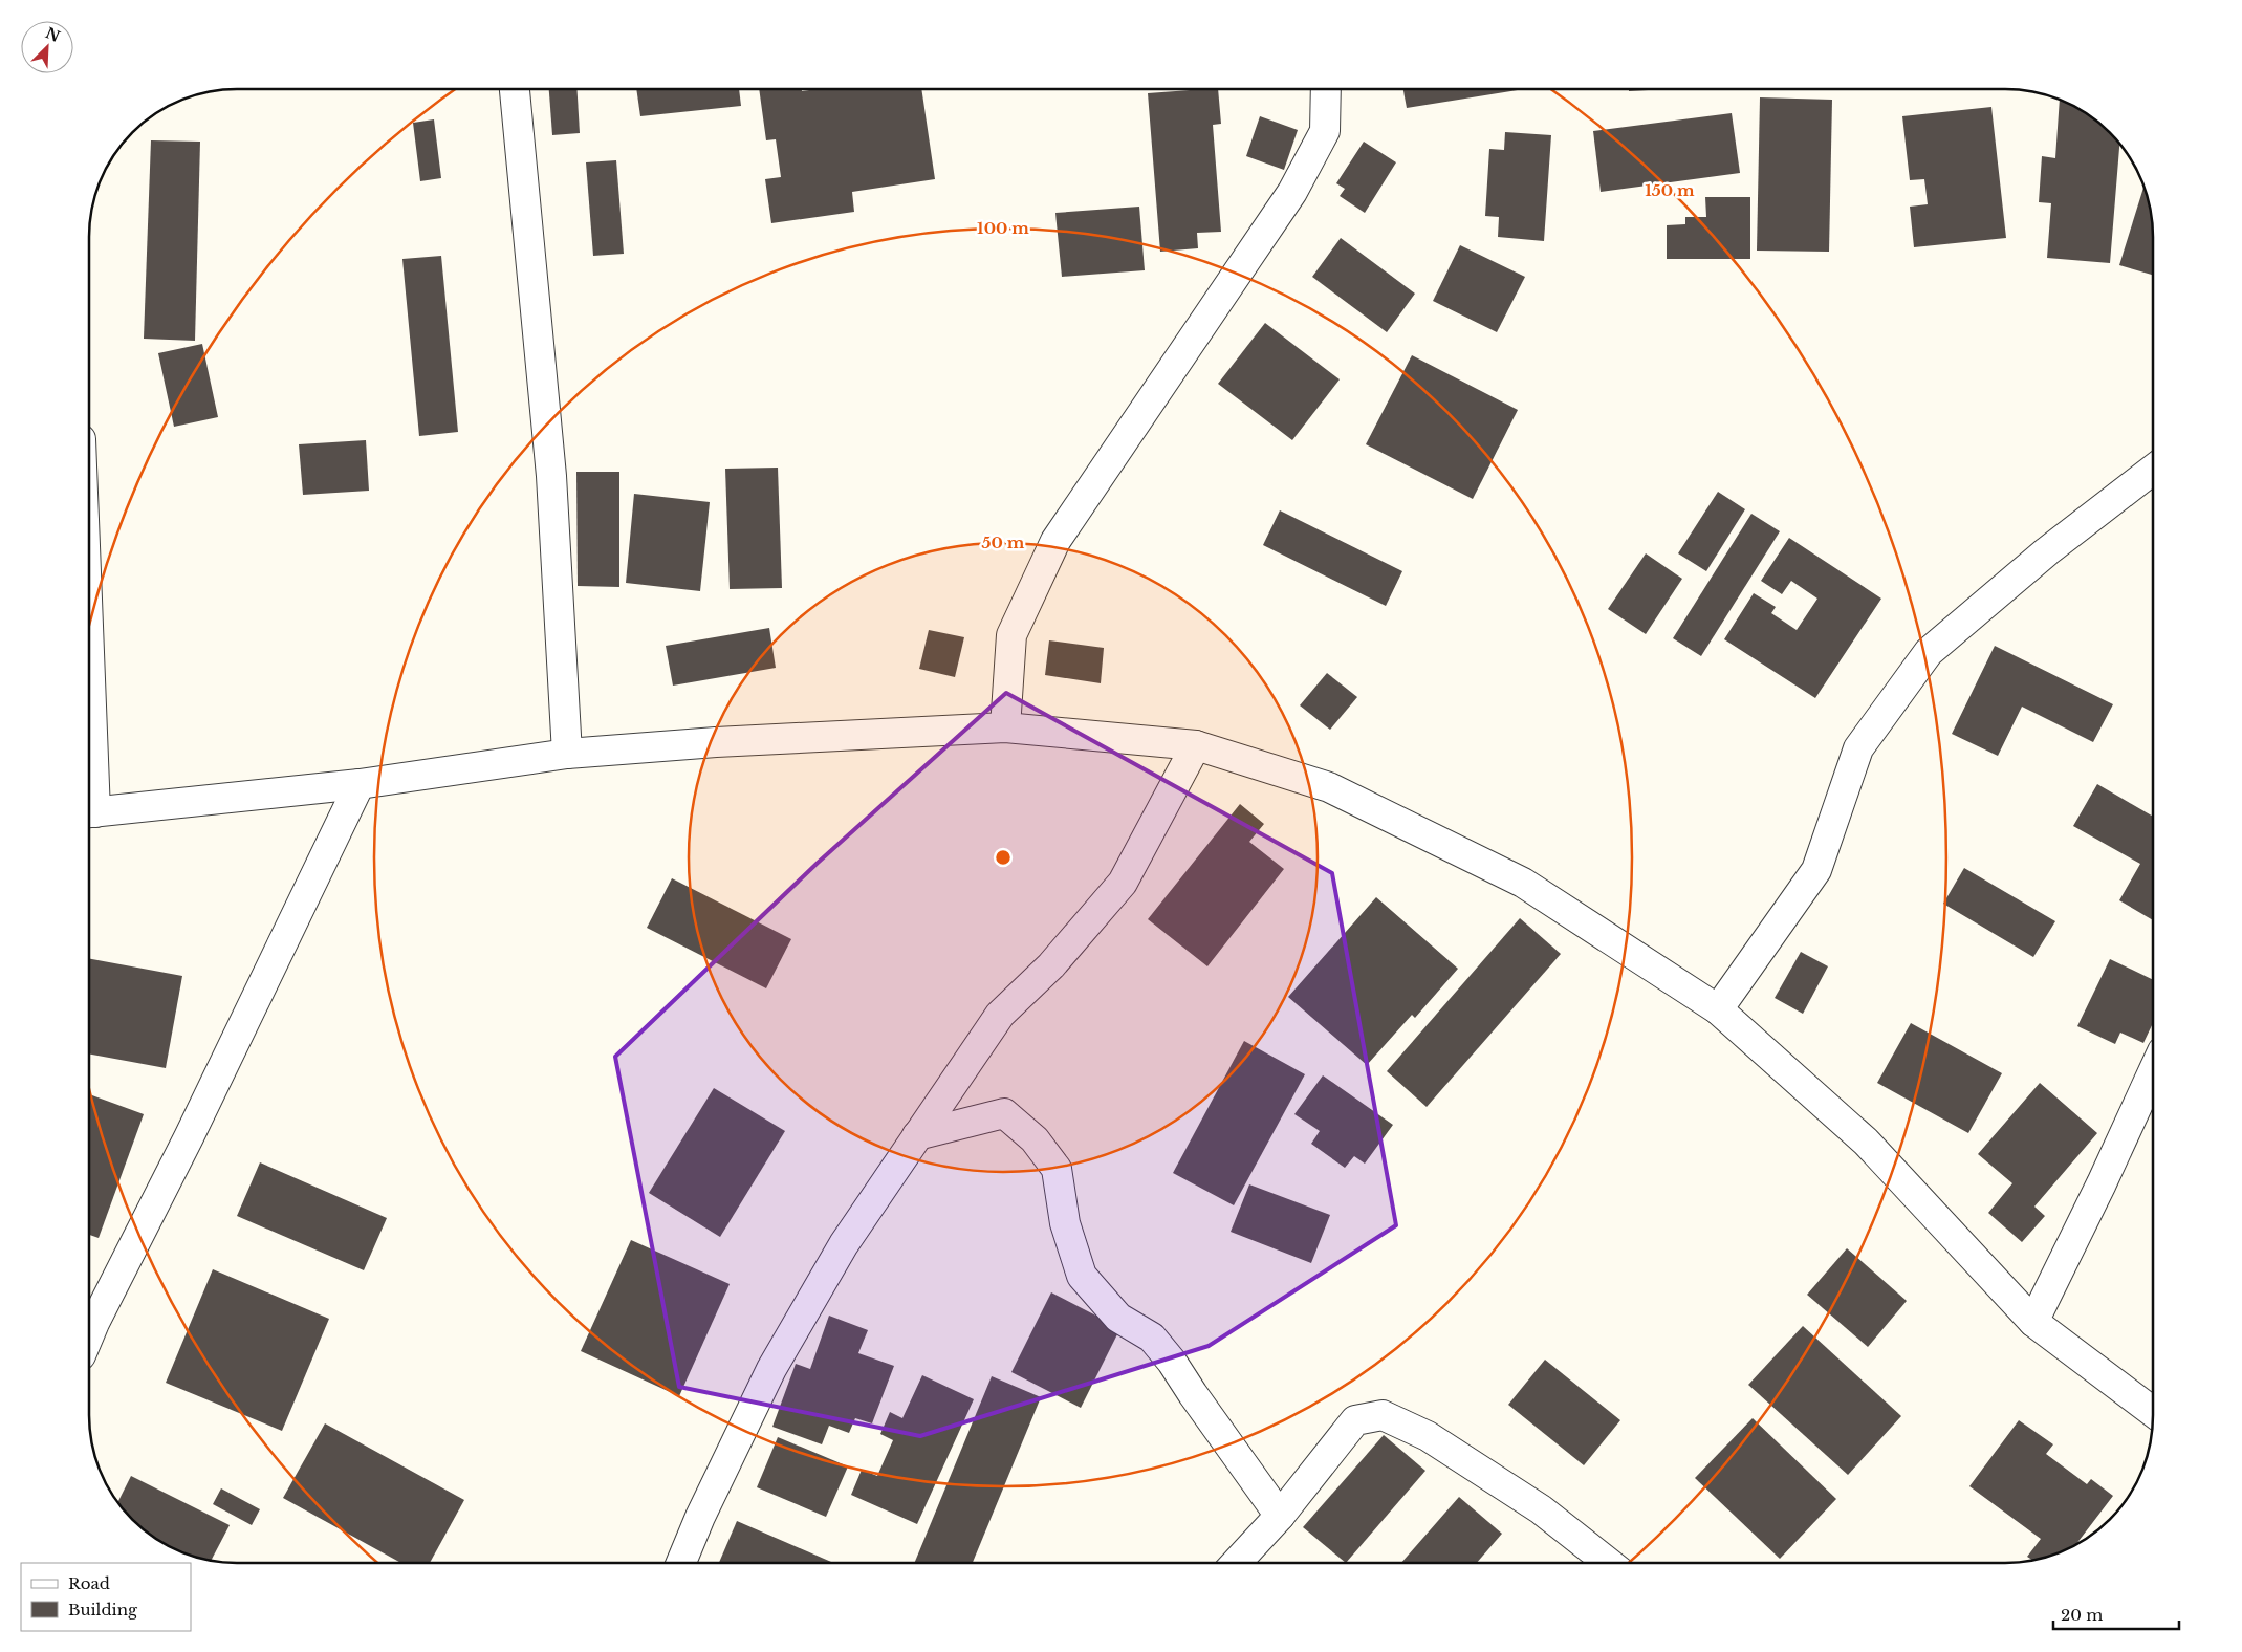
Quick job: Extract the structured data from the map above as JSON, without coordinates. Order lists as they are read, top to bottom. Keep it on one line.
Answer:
{"legend":["Road","Building"],"scale_bar":"20 m","north":"top right","rings":["150 m","100 m","50 m"]}
